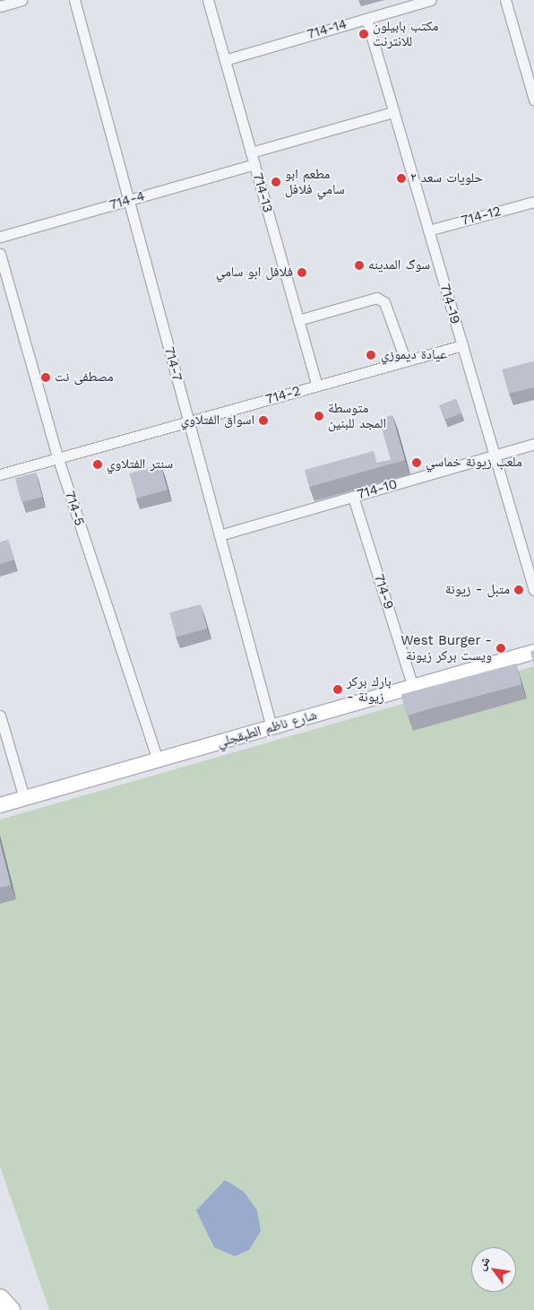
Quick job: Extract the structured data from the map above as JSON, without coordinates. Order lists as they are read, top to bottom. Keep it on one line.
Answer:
{"streets":{"main road":["شارع ناظم الطبقجلي"],"street":["714-14","714-13","714-4","714-12","714-19","714-7","714-2","714-10","714-5","714-9"]},"crossings":[["714-14","714-13"],["714-14","714-19"],["714-13","714-4"],["714-13","714-2"],["714-4","714-7"],["714-12","714-19"],["714-19","714-2"],["714-19","714-10"],["714-7","714-2"],["714-7","714-10"],["714-7","شارع ناظم الطبقجلي"],["714-2","714-5"],["714-10","714-9"],["714-5","شارع ناظم الطبقجلي"],["714-9","شارع ناظم الطبقجلي"]],"places":["مكتب بابيلون للانترنت","حلويات سعد ٢","مطعم ابو سامي فلافل","سوگ المدينه","فلافل ابو سامي","عيادة ديموزي","مصطفى نت","متوسطة المجد للبنين","اسواق الفتلاوي","ملعب زيونة خماسي","سنتر الفتلاوي","متبل - زيونة","West Burger - ويست بركر زيونة","بارك بركر - زيونة"],"north":"top left"}
